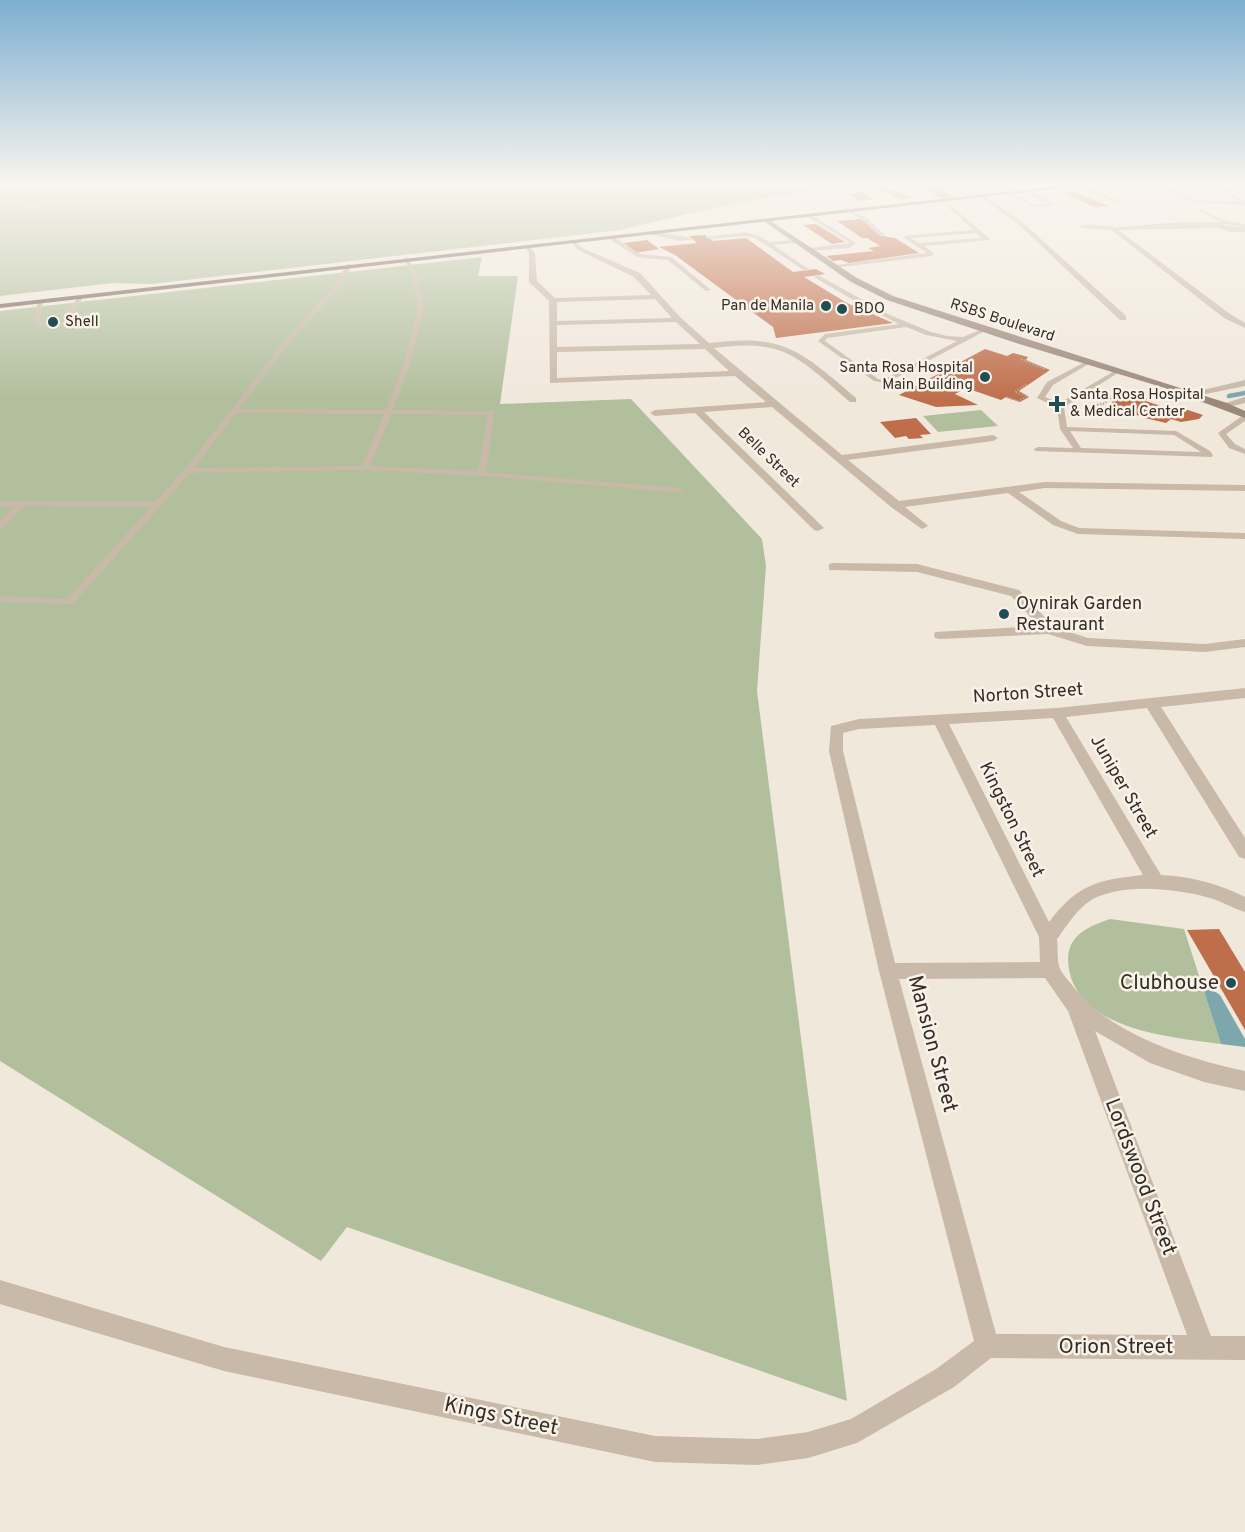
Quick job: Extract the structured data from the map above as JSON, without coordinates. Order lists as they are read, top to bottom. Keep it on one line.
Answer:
{"streets":{"street":["RSBS Boulevard","Belle Street","Norton Street","Juniper Street","Kingston Street","Mansion Street","Lordswood Street","Orion Street","Kings Street"]},"crossings":[["Norton Street","Juniper Street"],["Norton Street","Kingston Street"],["Norton Street","Mansion Street"],["Mansion Street","Orion Street"],["Mansion Street","Kings Street"],["Lordswood Street","Orion Street"],["Orion Street","Kings Street"]],"places":{"other":["Pan de Manila","BDO","Shell","Santa Rosa Hospital Main Building","Oynirak Garden Restaurant","Clubhouse"],"health":["Santa Rosa Hospital & Medical Center"]}}
